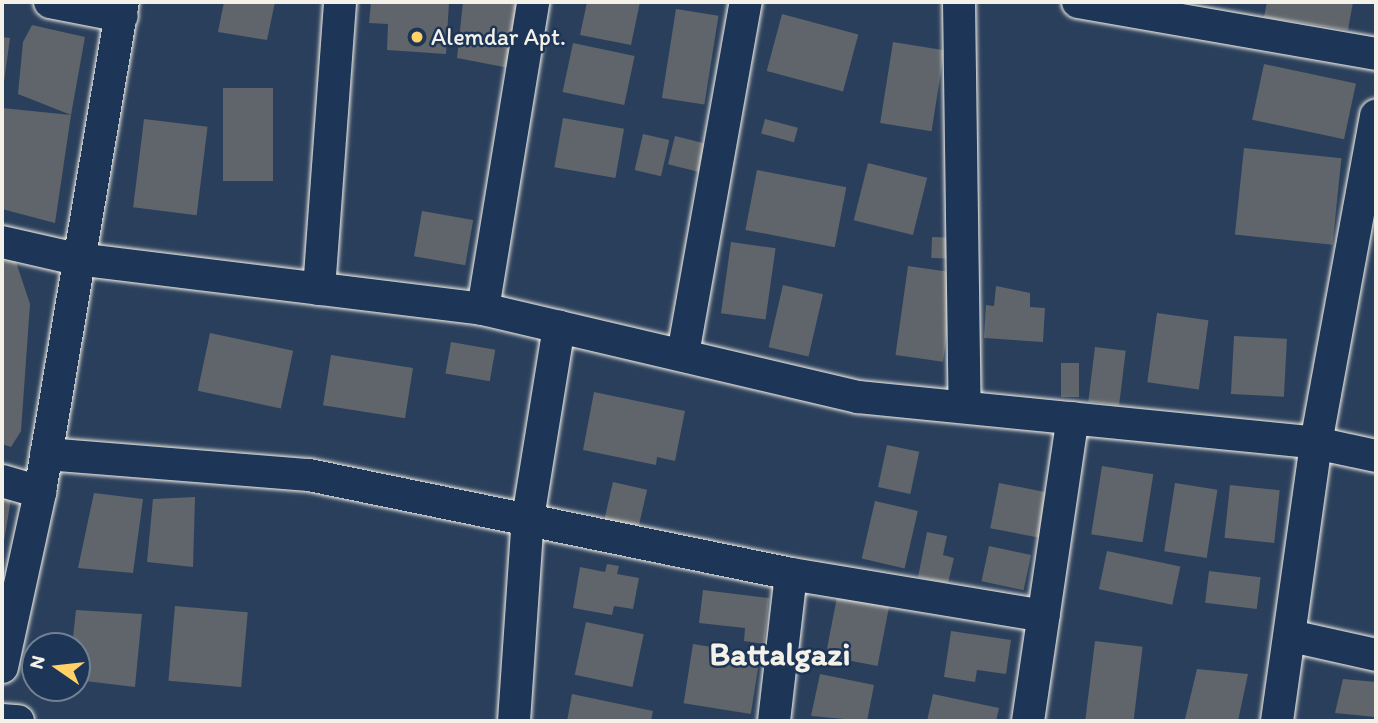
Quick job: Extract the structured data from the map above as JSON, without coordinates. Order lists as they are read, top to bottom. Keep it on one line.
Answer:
{"districts":["Battalgazi"],"places":["Alemdar Apt."],"north":"left"}
